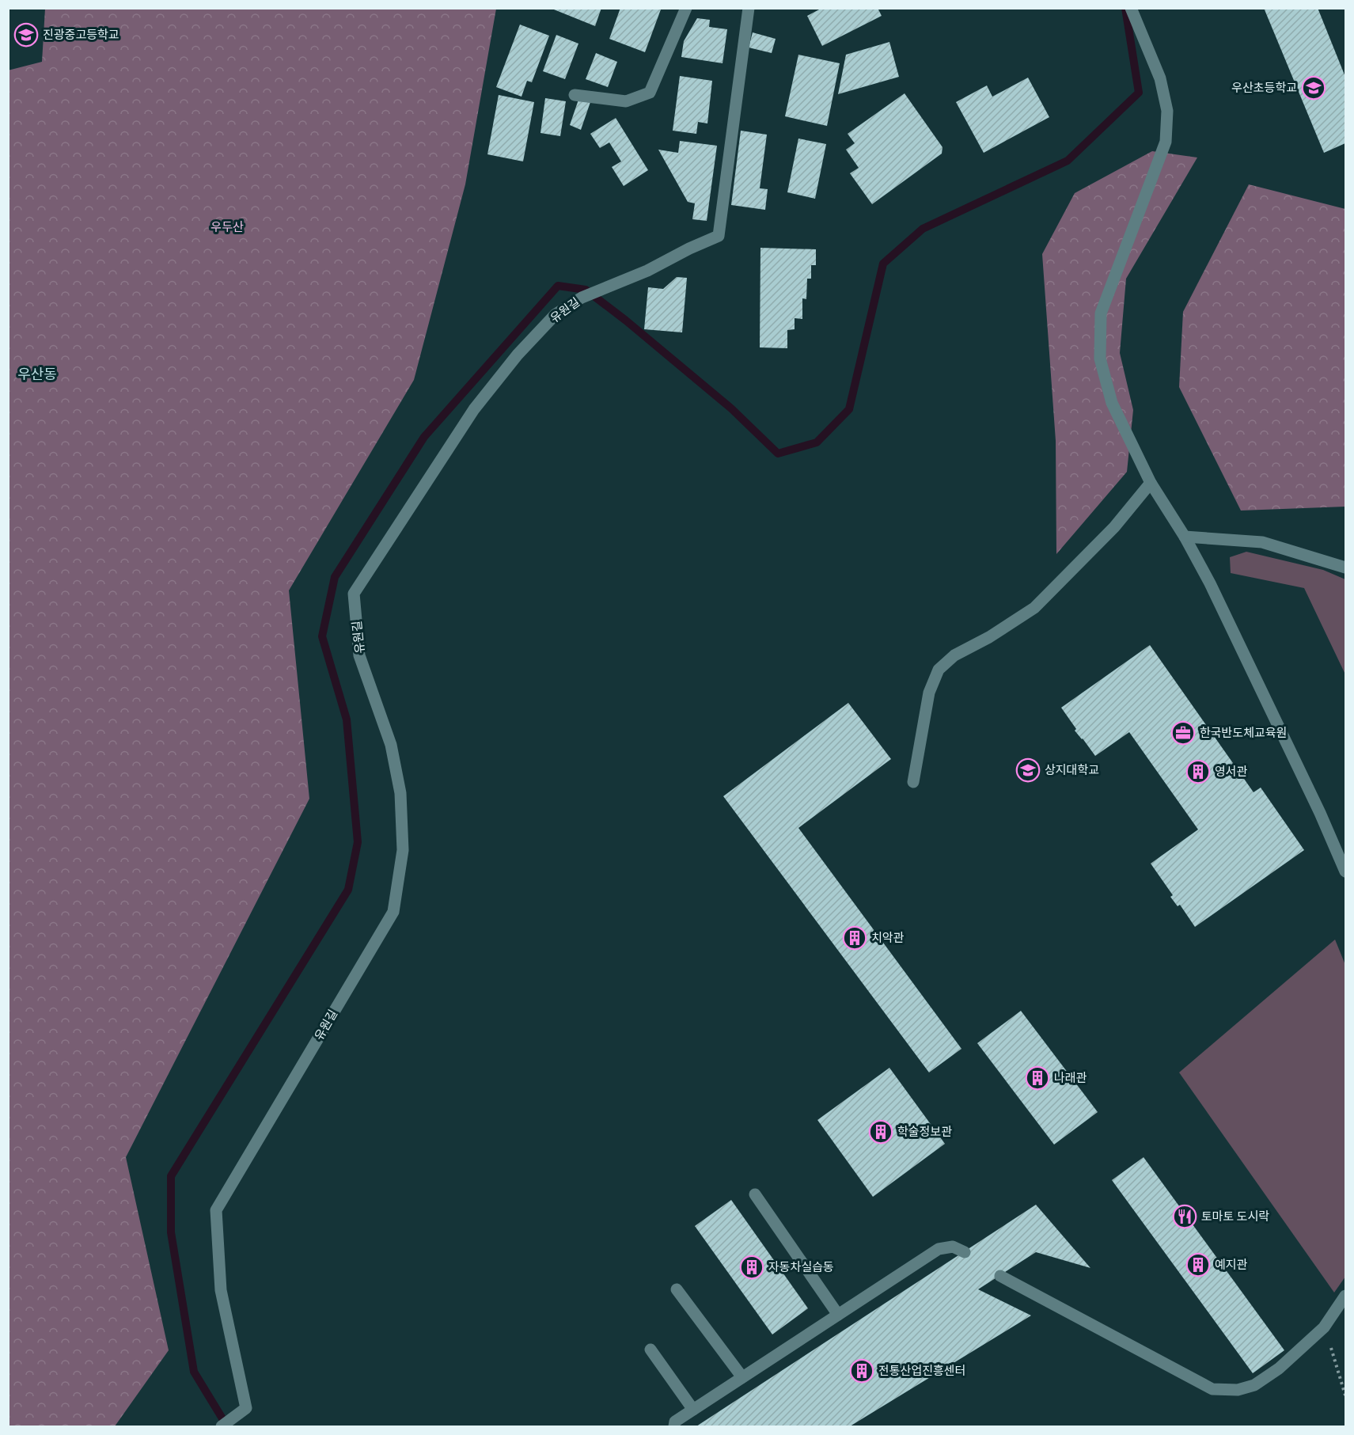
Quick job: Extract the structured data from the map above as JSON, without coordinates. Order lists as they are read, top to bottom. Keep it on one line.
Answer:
{"streets":{"street":["유원길"]},"districts":["우산동"],"parks":["우두산"],"places":{"school or university":["진광중고등학교","우산초등학교","상지대학교"],"office":["한국반도체교육원"],"building":["영서관","치악관","나래관","학술정보관","예지관","자동차실습동","전통산업진흥센터"],"restaurant":["토마토 도시락"]}}
